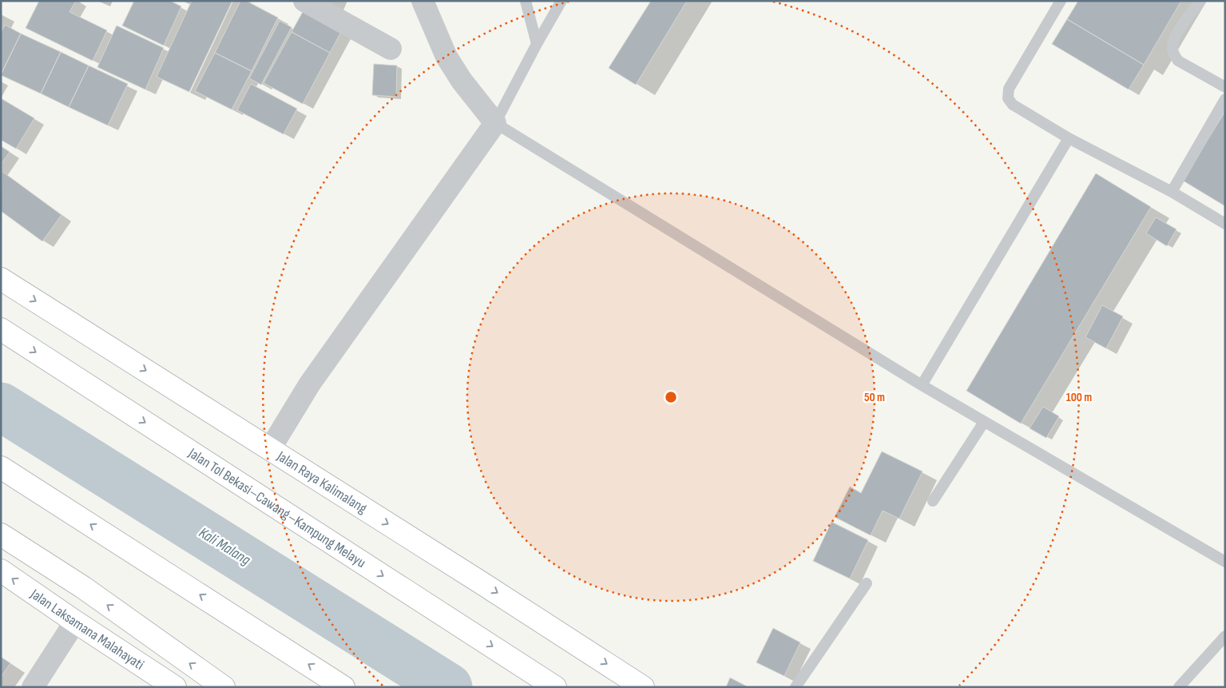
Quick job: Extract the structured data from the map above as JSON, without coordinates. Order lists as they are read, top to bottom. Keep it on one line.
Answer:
{"streets":{"main road":["Jalan Raya Kalimalang","Jalan Tol Bekasi–Cawang–Kampung Melayu","Jalan Laksamana Malahayati"]},"water":["Kali Malang"],"rings":["50 m","100 m"]}
